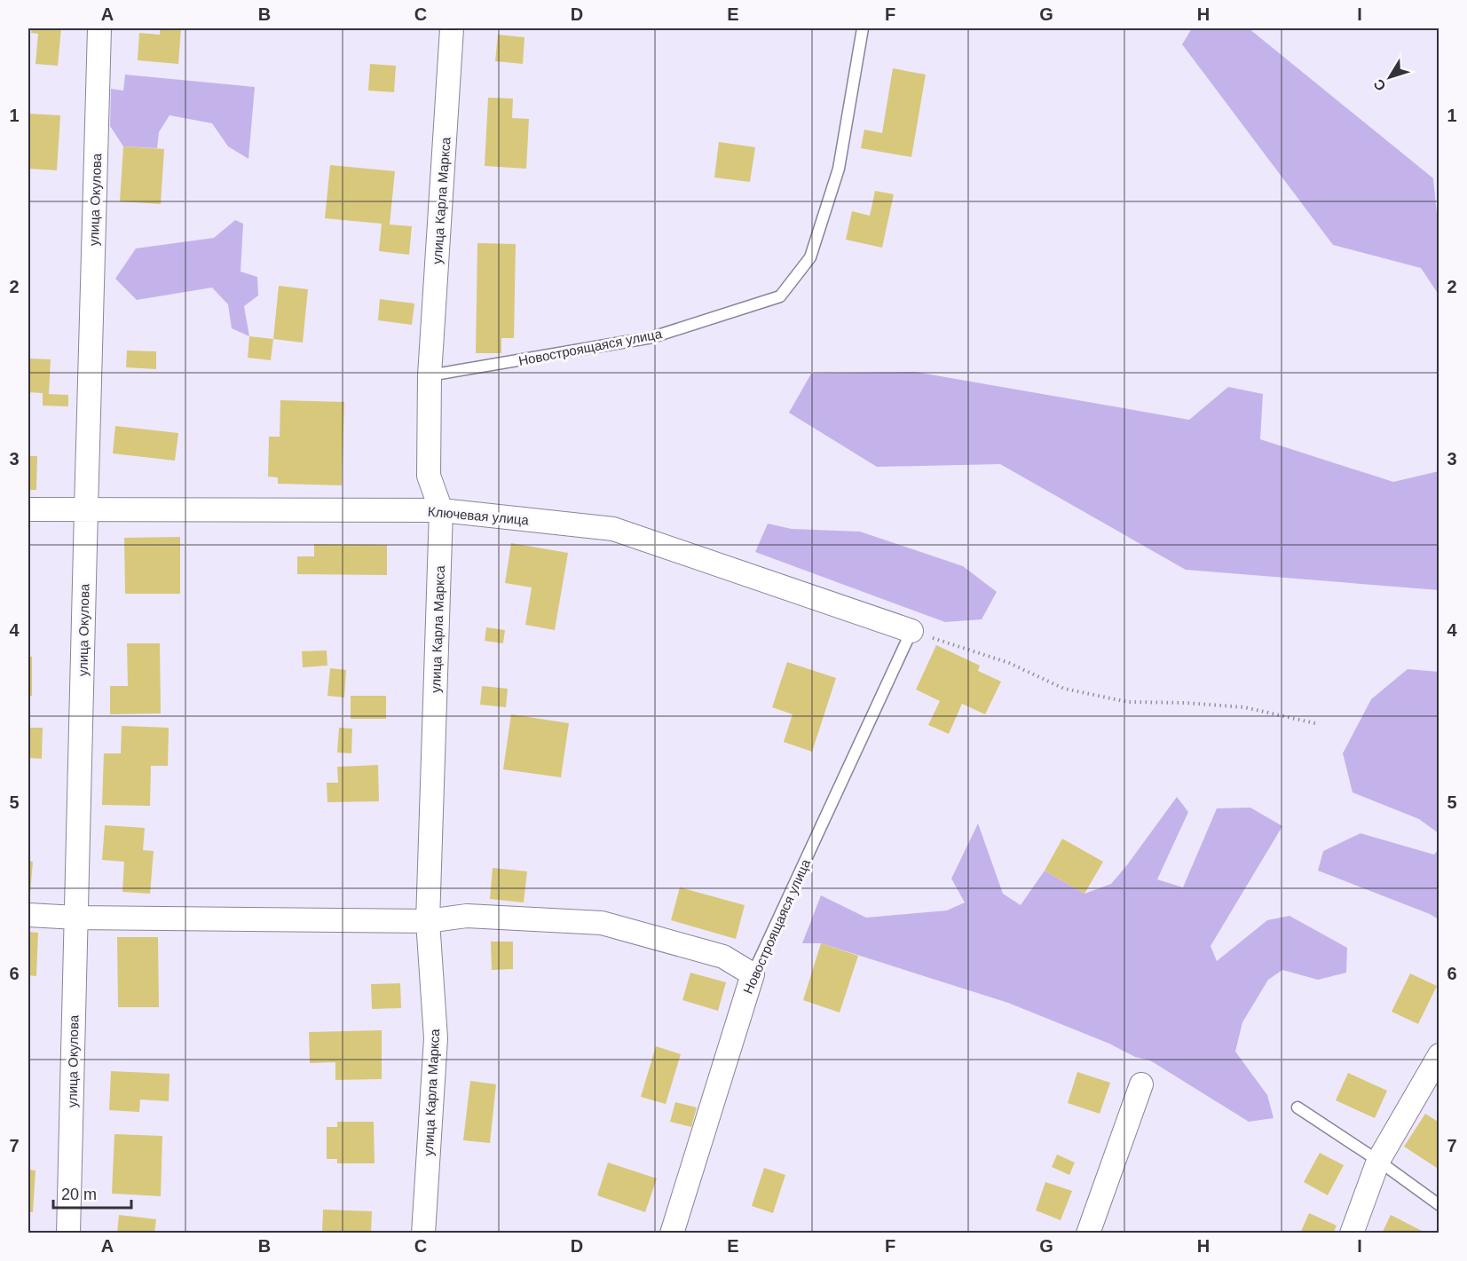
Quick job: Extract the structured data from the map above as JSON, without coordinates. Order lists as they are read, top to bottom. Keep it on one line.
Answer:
{"streets":{"street":["улица Окулова","улица Карла Маркса","Новостроящаяся улица","Ключевая улица"]},"crossings":[["улица Окулова","Ключевая улица"],["улица Карла Маркса","Новостроящаяся улица"],["улица Карла Маркса","Ключевая улица"],["Новостроящаяся улица","Ключевая улица"]],"scale_bar":"20 m","north":"bottom left","grid":{"columns":["A","B","C","D","E","F","G","H","I"],"rows":["1","2","3","4","5","6","7"]}}
